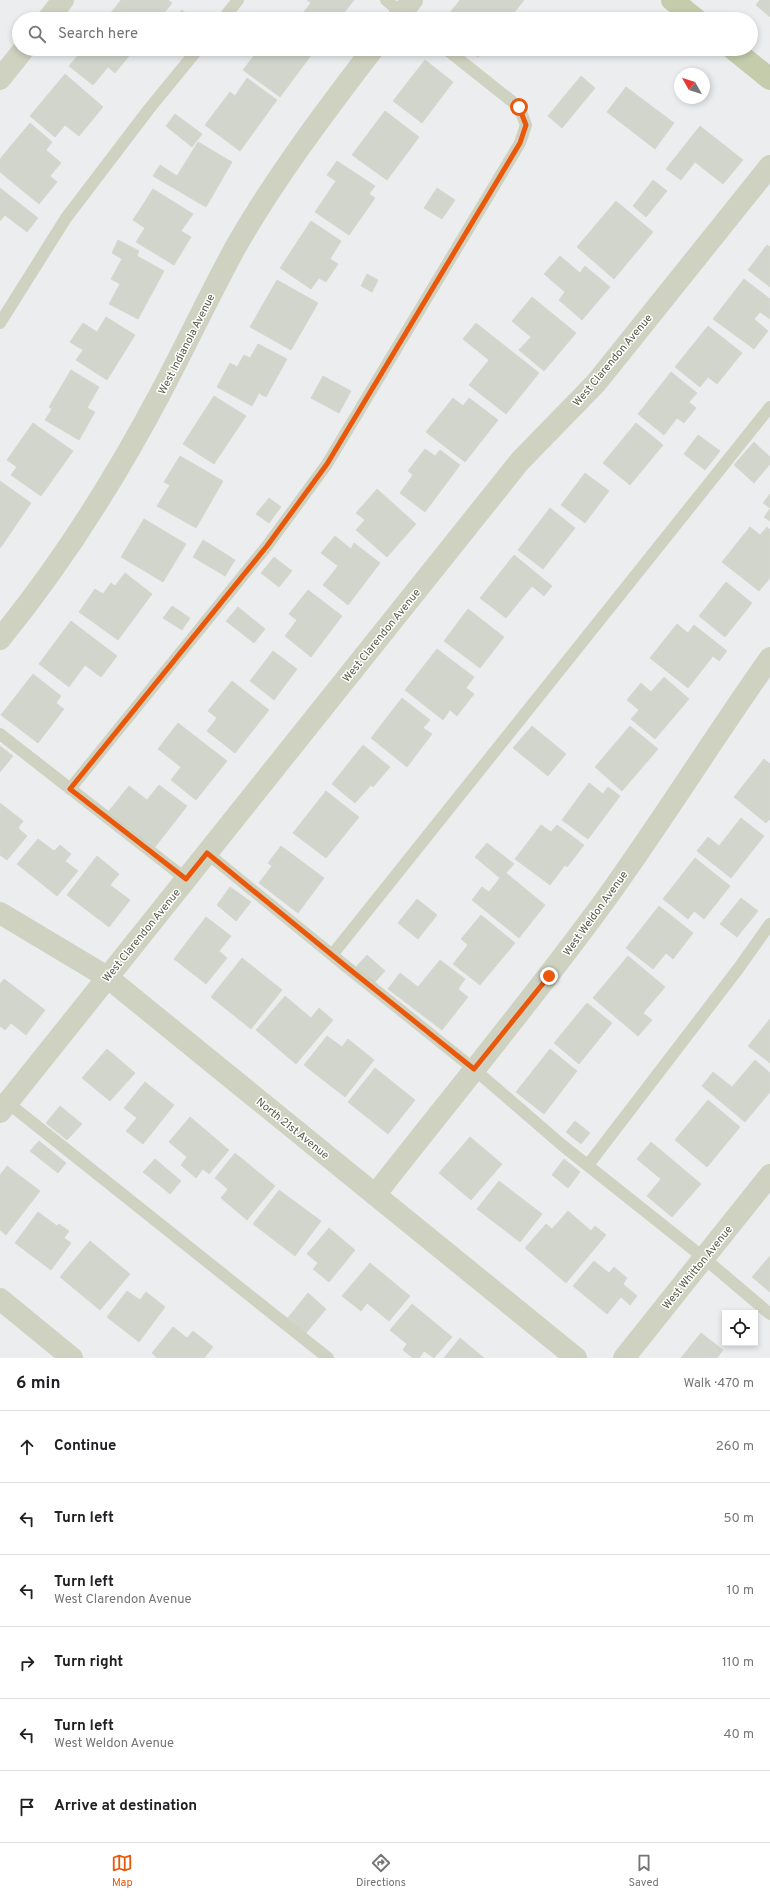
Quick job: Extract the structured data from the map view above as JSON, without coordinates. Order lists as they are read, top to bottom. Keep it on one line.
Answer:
{"streets":{"street":["West Indianola Avenue","West Clarendon Avenue","West Weldon Avenue","North 21st Avenue","West Whitton Avenue"]},"crossings":[["West Clarendon Avenue","North 21st Avenue"],["West Weldon Avenue","North 21st Avenue"]],"north":"top left","page":{"search":"Search here","heading":["6 min","Walk · 470 m"],"list":[["Continue","260 m"],["Turn left","50 m"],["Turn left","West Clarendon Avenue","10 m"],["Turn right","110 m"],["Turn left","West Weldon Avenue","40 m"],"Arrive at destination"],"nav":["Map","Directions","Saved"]}}
